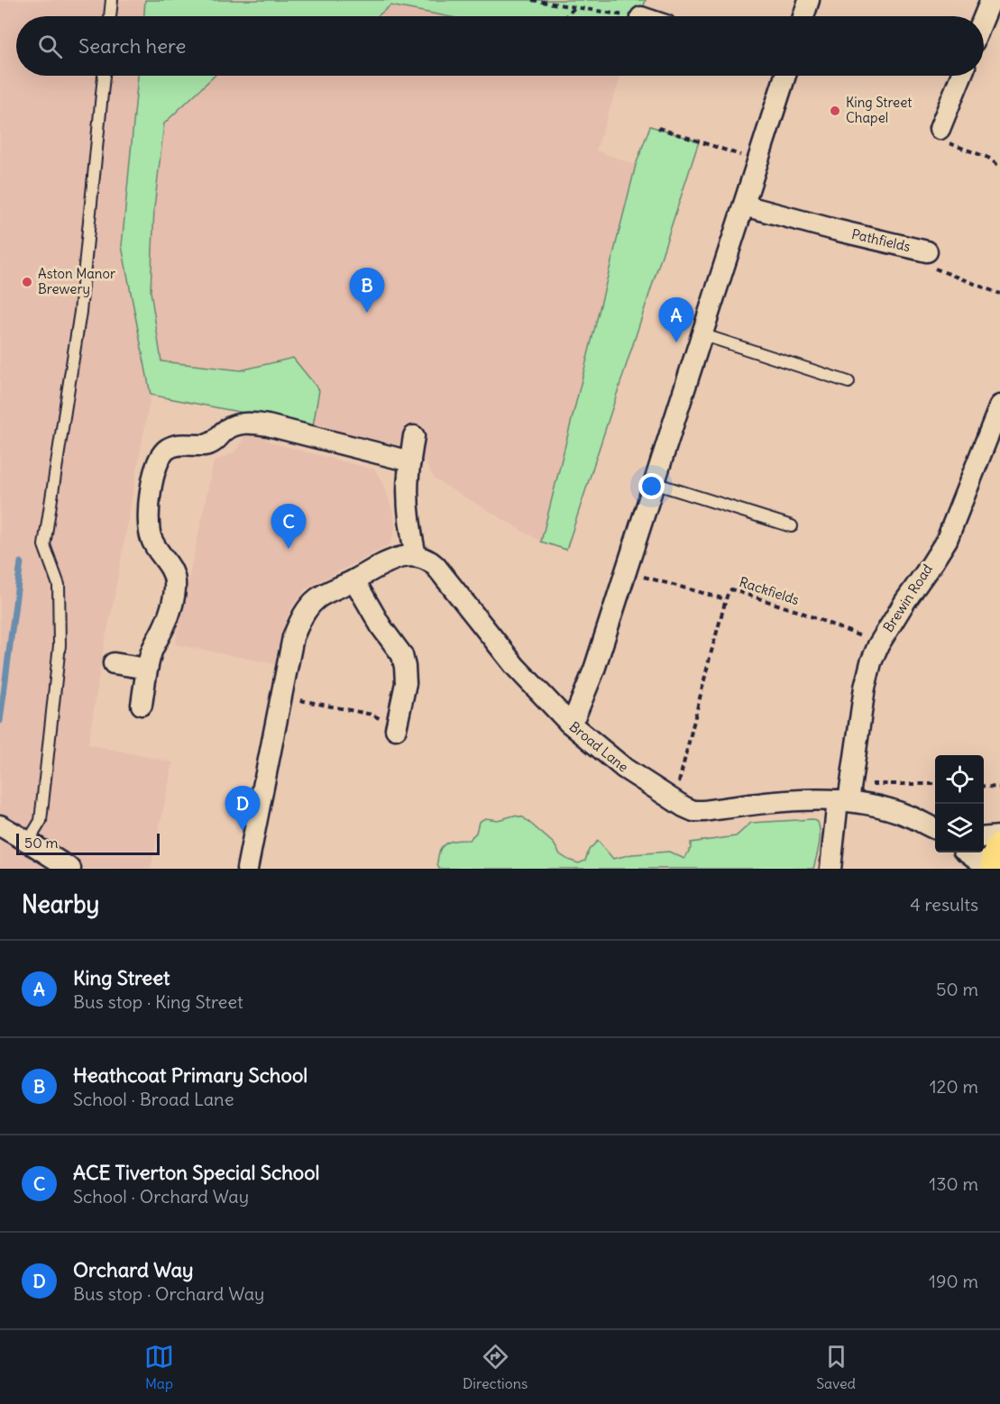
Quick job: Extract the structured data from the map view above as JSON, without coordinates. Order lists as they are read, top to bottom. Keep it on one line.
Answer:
{"streets":{"street":["Pathfields","Brewin Road","Broad Lane"],"path":["Rackfields"]},"crossings":[["Rackfields","Brewin Road"],["Brewin Road","Broad Lane"]],"places":["King Street Chapel","Aston Manor Brewery"],"scale_bar":"50 m","page":{"search":"Search here","pins":["B","A","C","D"],"scale":"50 m","heading":["Nearby","4 results"],"list":[{"mark":"A","name":"King Street","note":"Bus stop · King Street","value":"50 m"},{"mark":"B","name":"Heathcoat Primary School","note":"School · Broad Lane","value":"120 m"},{"mark":"C","name":"ACE Tiverton Special School","note":"School · Orchard Way","value":"130 m"},{"mark":"D","name":"Orchard Way","note":"Bus stop · Orchard Way","value":"190 m"}],"nav":["Map","Directions","Saved"]}}
